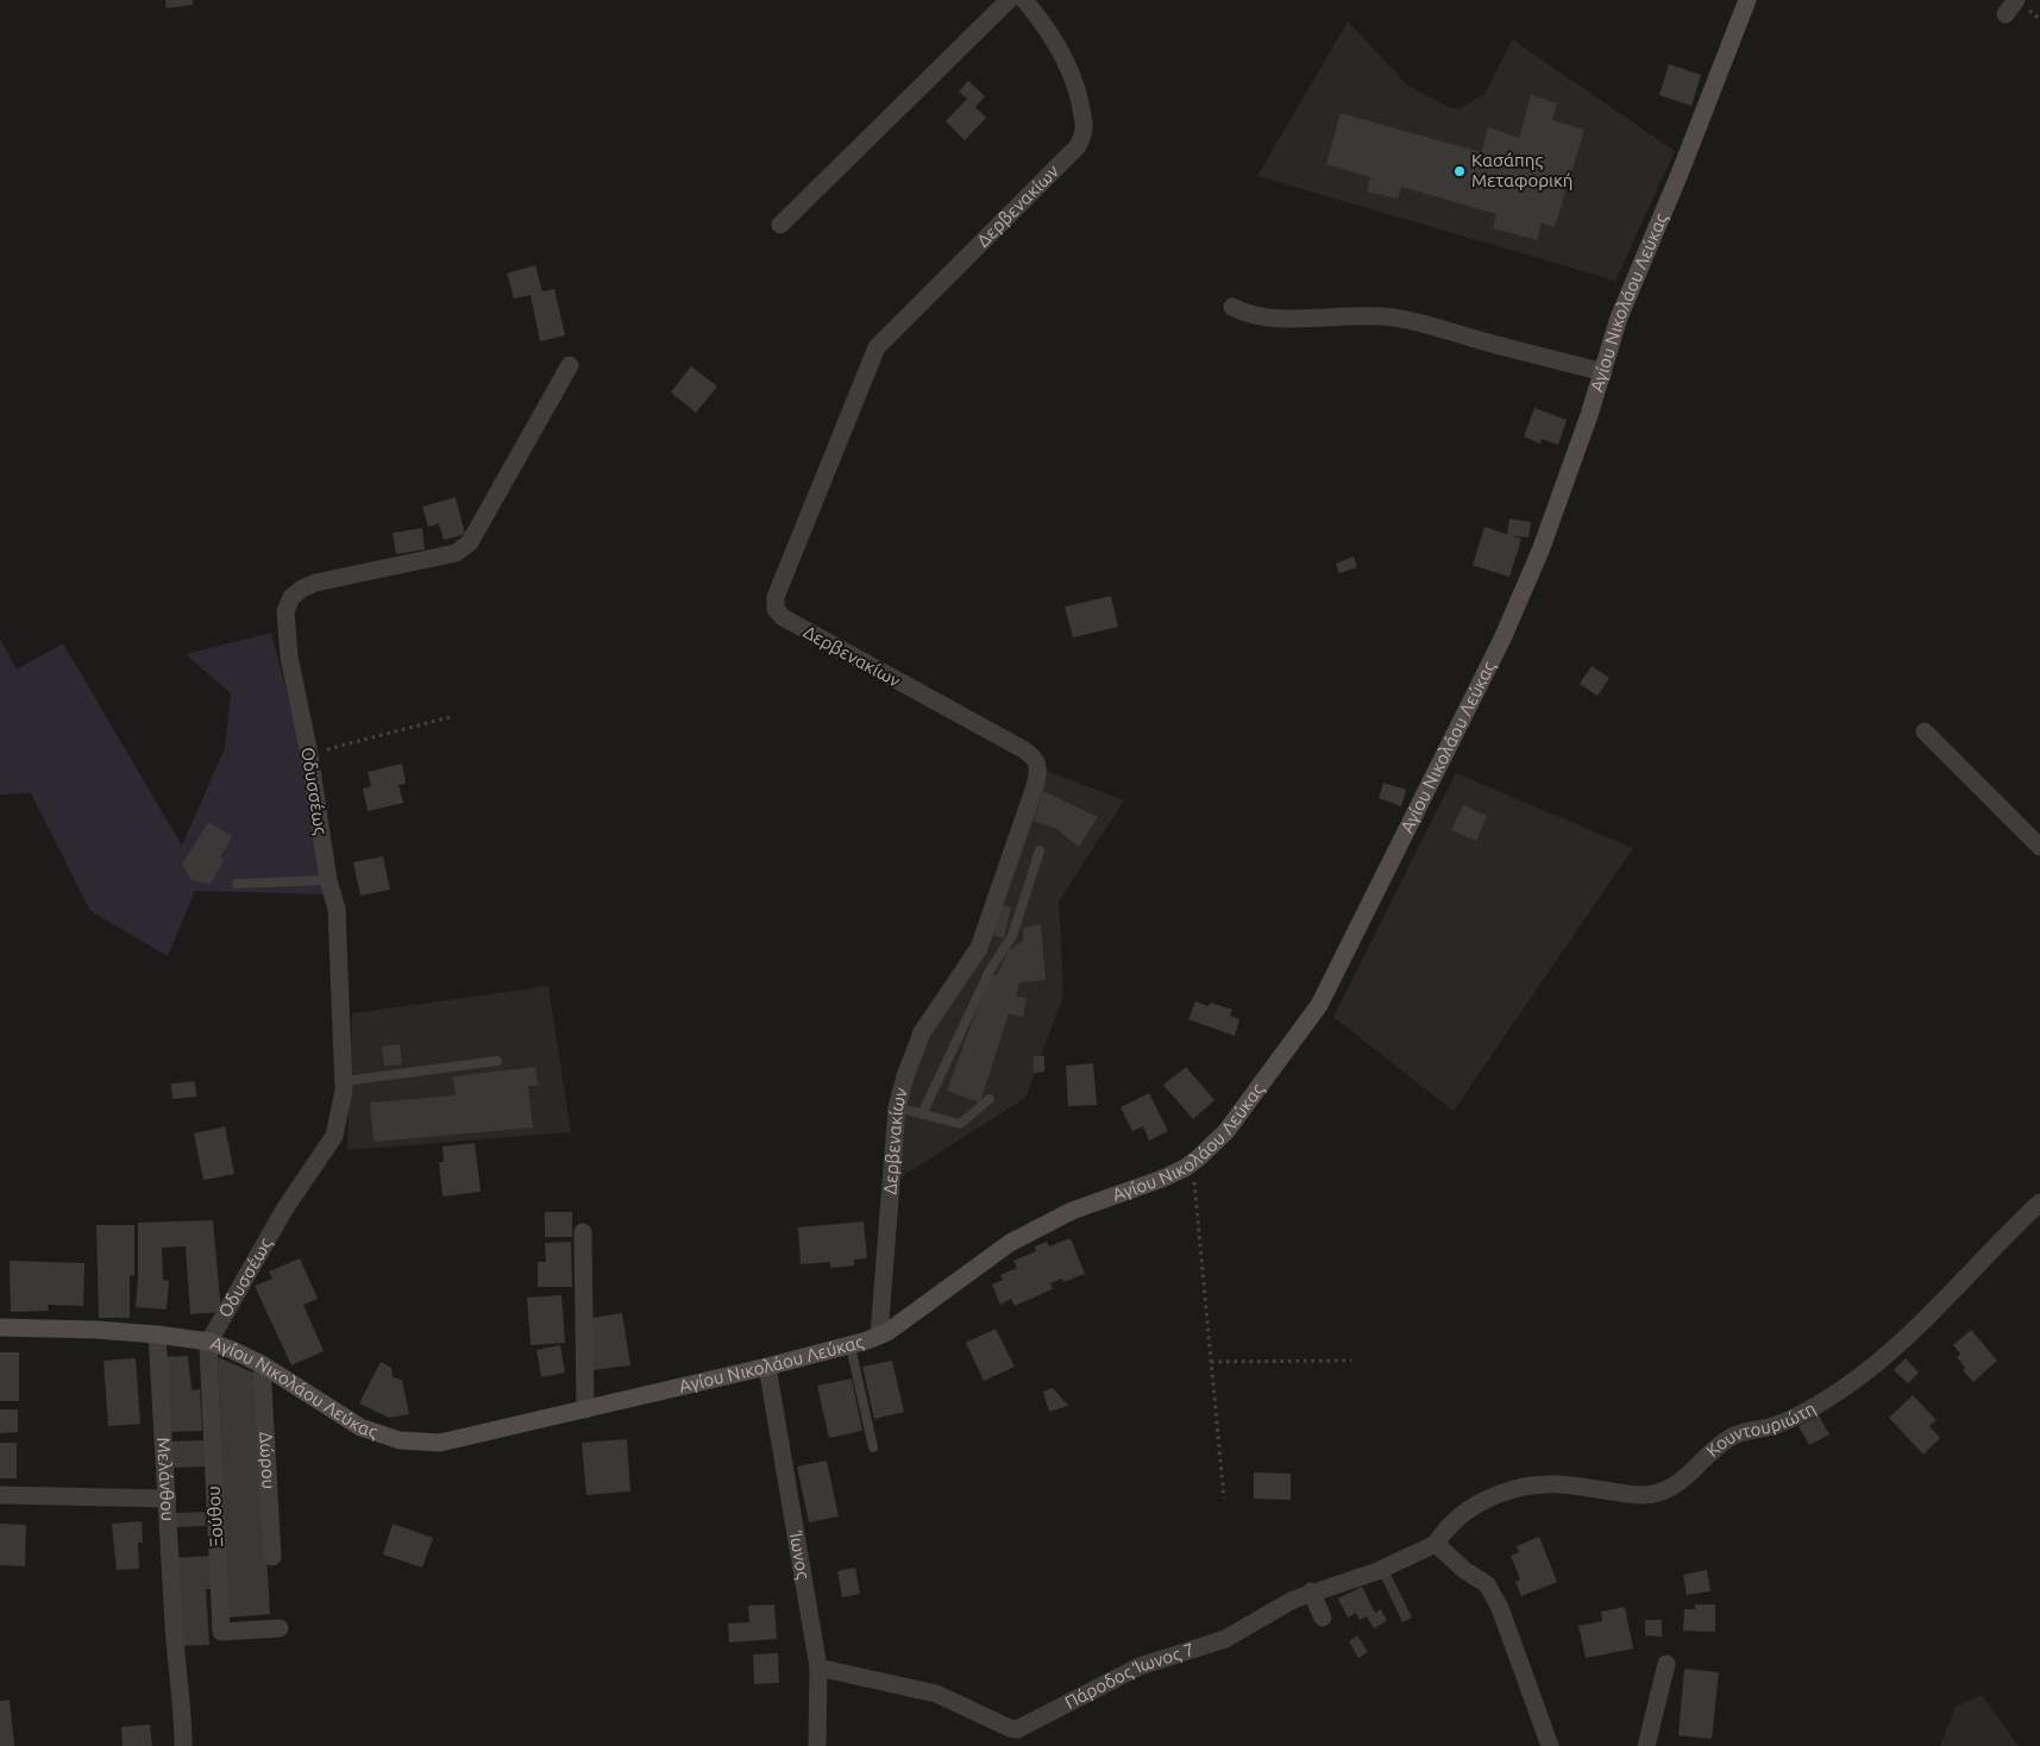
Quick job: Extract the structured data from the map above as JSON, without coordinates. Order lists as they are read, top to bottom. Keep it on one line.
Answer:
{"streets":{"main road":["Αγίου Νικολάου Λεύκας"],"street":["Δερβενακίων","Οδυσσέως","Κουντουριώτη","Δώρου","Μελάνθου","Ξούθου","Ίωνος","Πάροδος Ίωνος 7"]},"crossings":[["Δερβενακίων","Αγίου Νικολάου Λεύκας"],["Αγίου Νικολάου Λεύκας","Οδυσσέως"],["Αγίου Νικολάου Λεύκας","Δώρου"],["Αγίου Νικολάου Λεύκας","Μελάνθου"],["Αγίου Νικολάου Λεύκας","Ξούθου"],["Αγίου Νικολάου Λεύκας","Ίωνος"],["Οδυσσέως","Ξούθου"],["Κουντουριώτη","Πάροδος Ίωνος 7"],["Ίωνος","Πάροδος Ίωνος 7"]],"places":["Κασάπης Μεταφορική"]}
